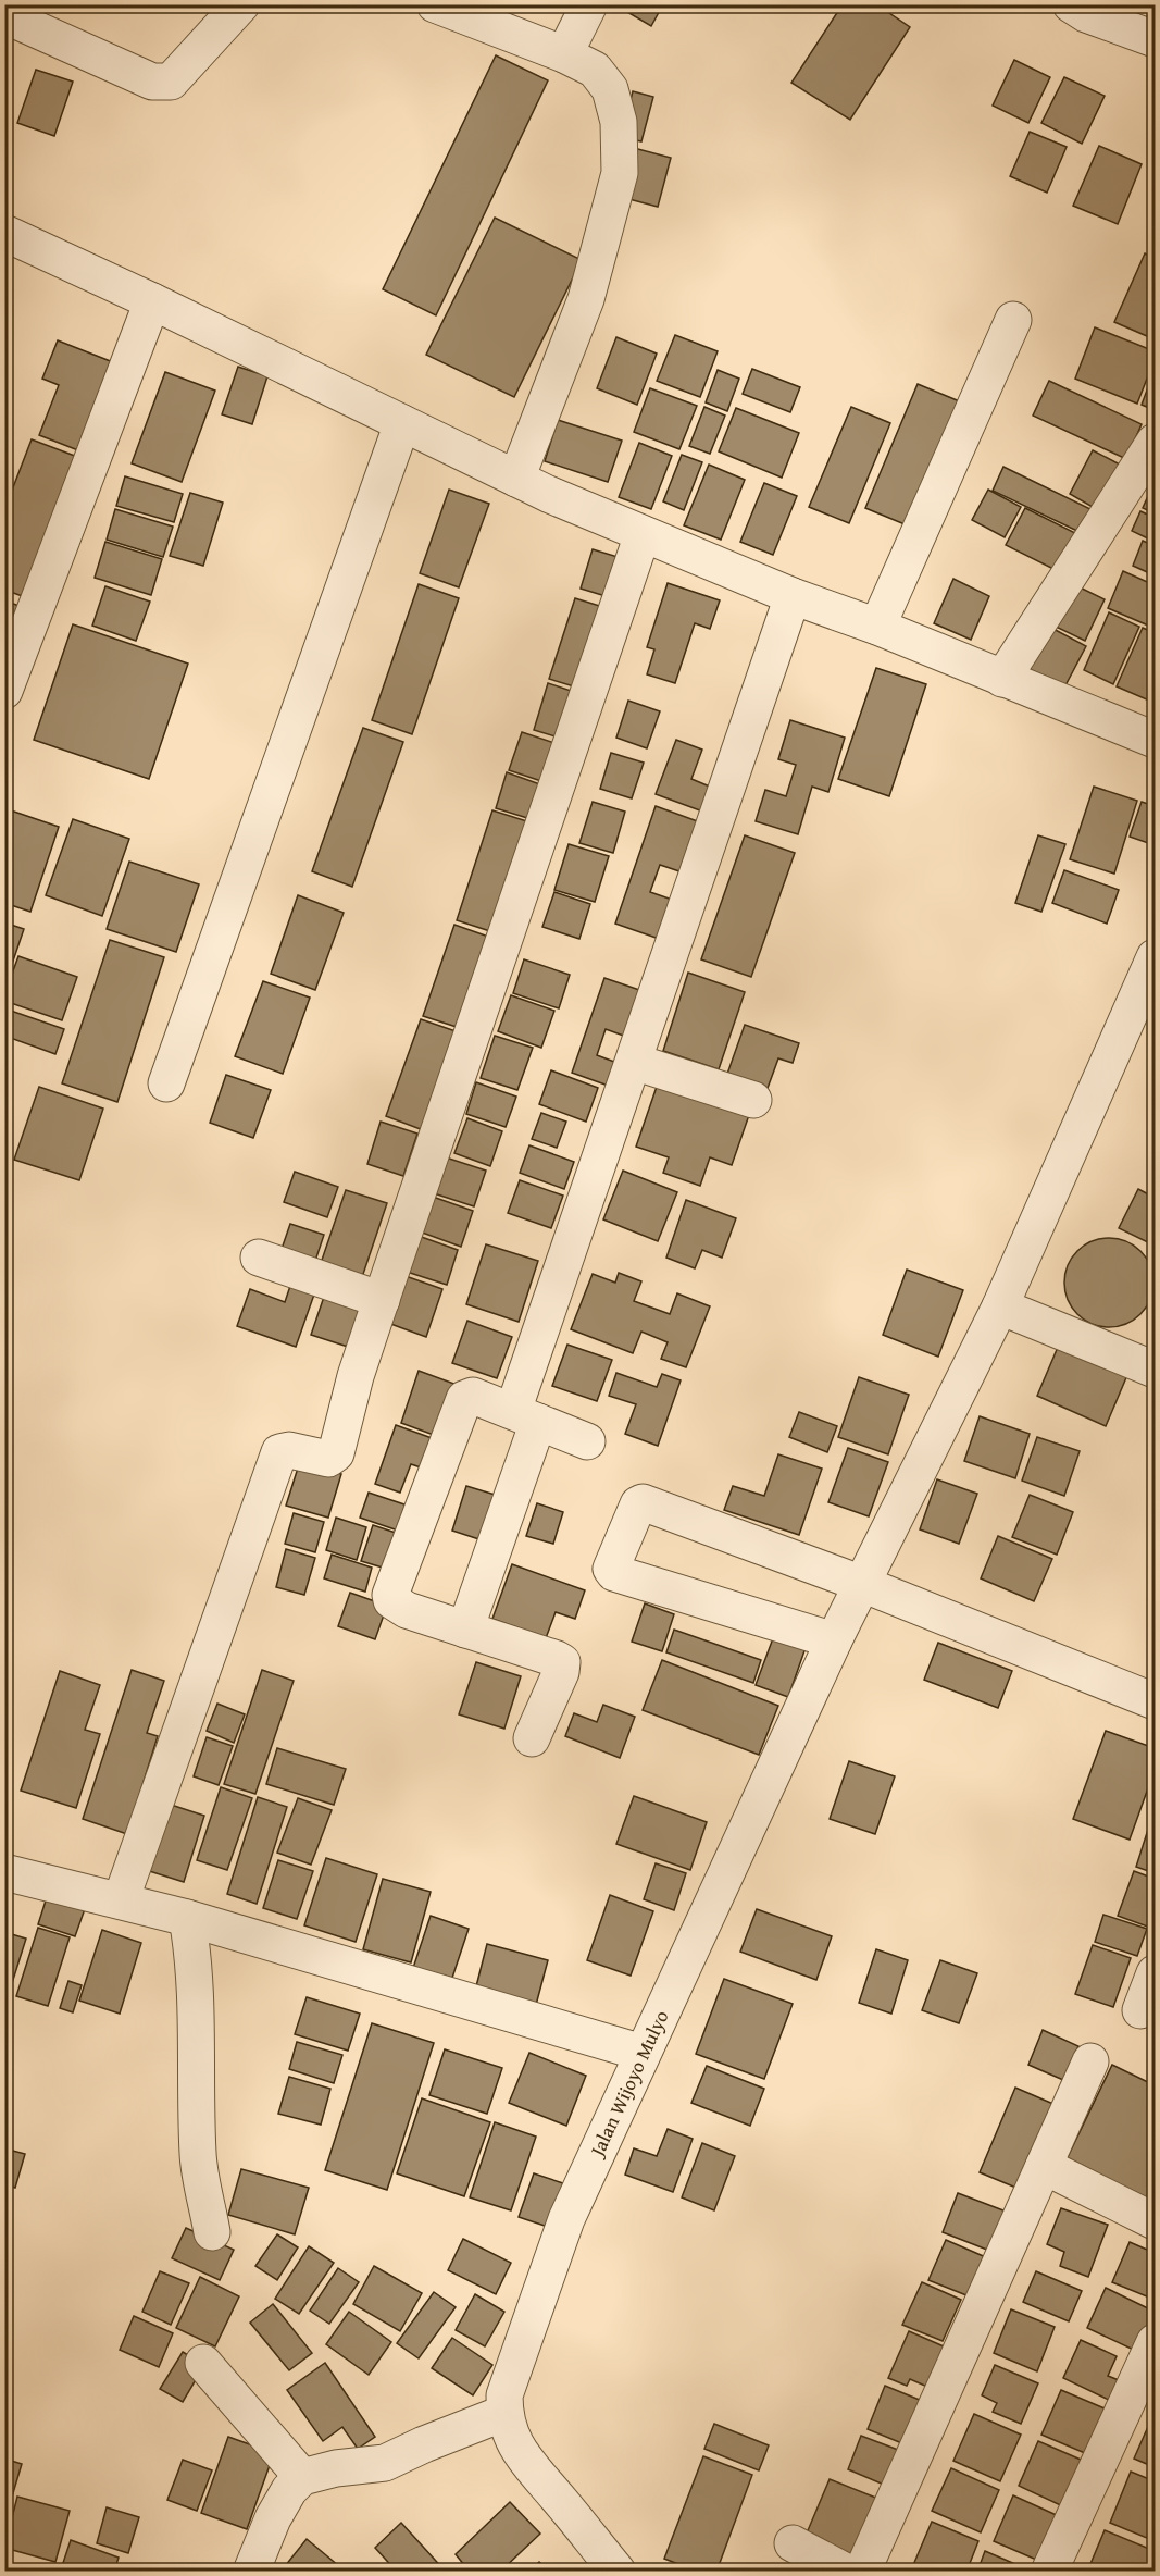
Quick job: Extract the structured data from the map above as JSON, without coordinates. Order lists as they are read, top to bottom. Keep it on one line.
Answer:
{"streets":{"street":["Jalan Wijoyo Mulyo"]}}
